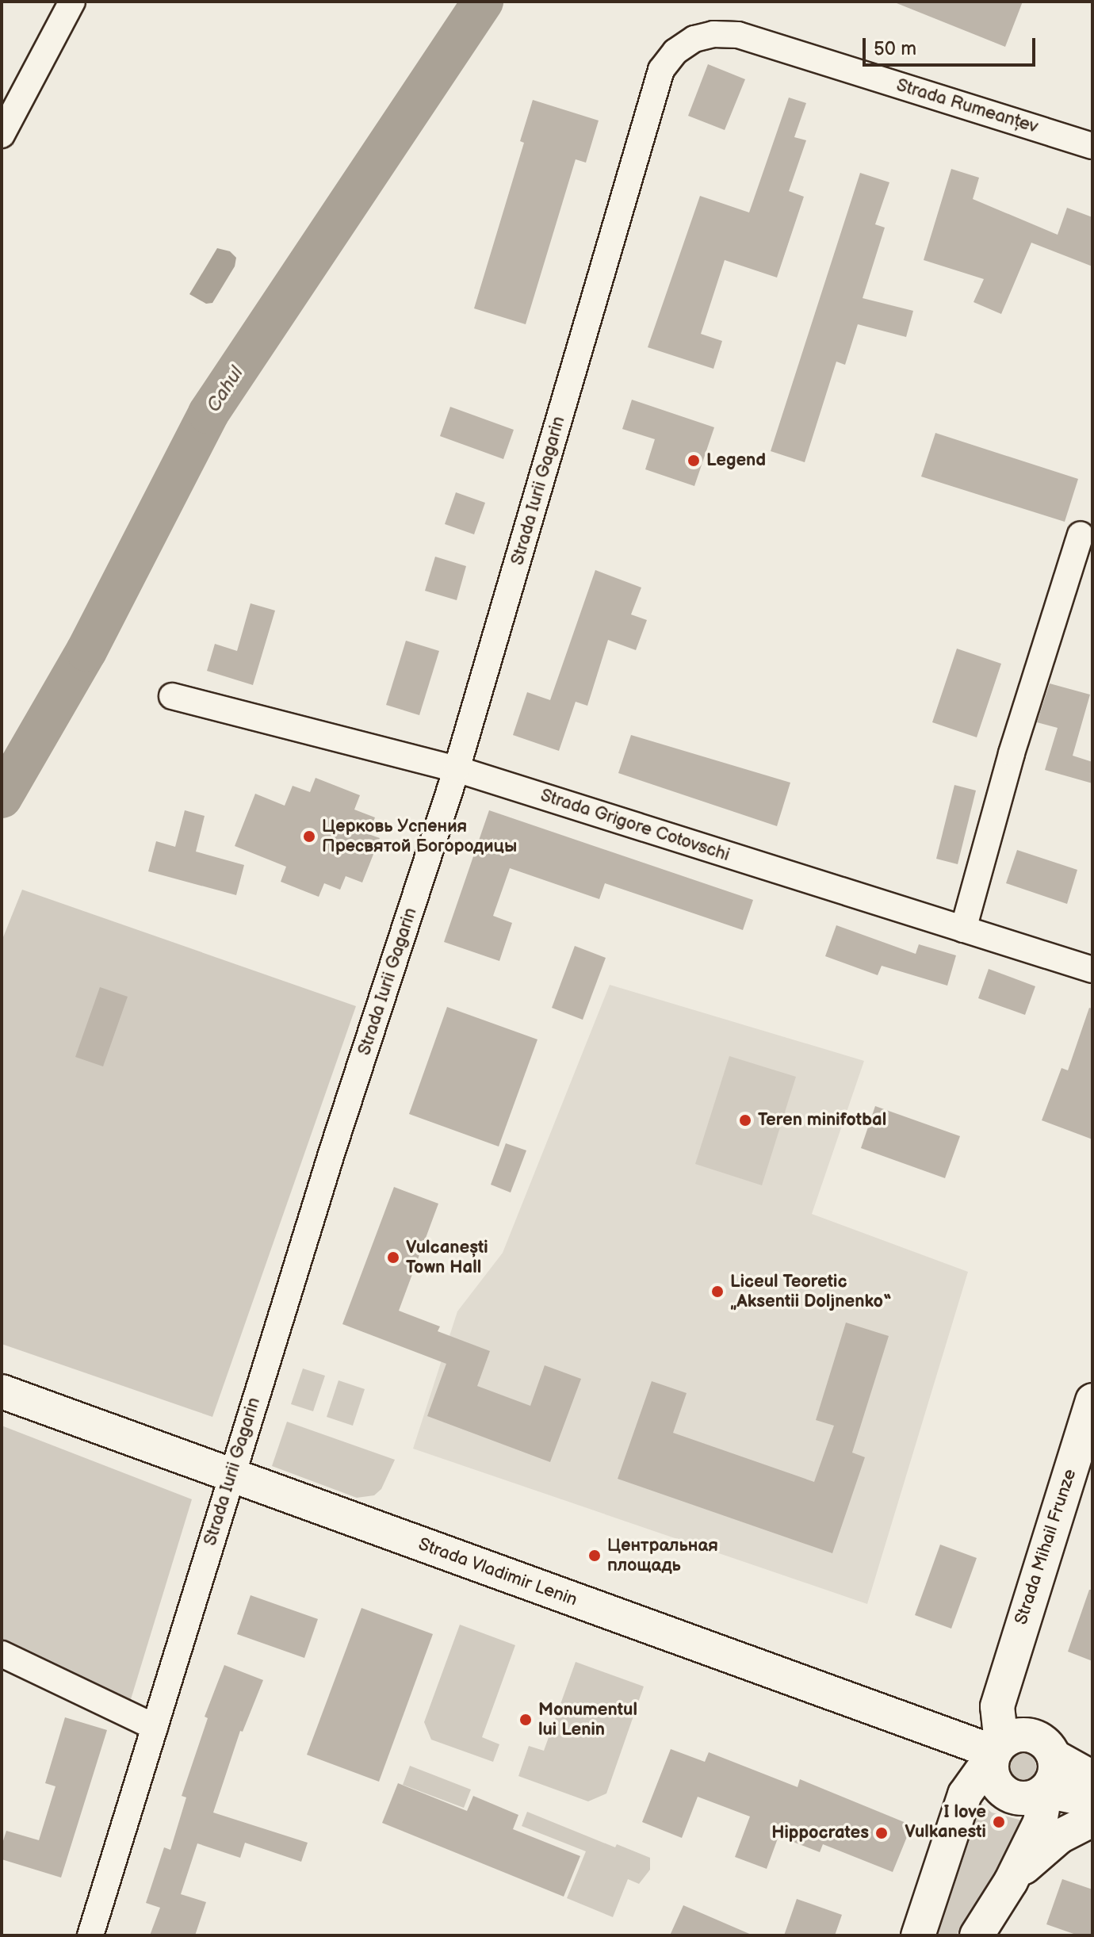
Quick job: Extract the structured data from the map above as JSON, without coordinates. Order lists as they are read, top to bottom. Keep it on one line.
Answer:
{"streets":{"main road":["Strada Mihail Frunze","Strada Vladimir Lenin"],"street":["Strada Rumeanțev","Strada Iurii Gagarin","Strada Grigore Cotovschi"]},"crossings":[["Strada Rumeanțev","Strada Iurii Gagarin"],["Strada Iurii Gagarin","Strada Grigore Cotovschi"],["Strada Iurii Gagarin","Strada Vladimir Lenin"],["Strada Mihail Frunze","Strada Vladimir Lenin"]],"water":["Cahul"],"places":["Legend","Церковь Успения Пресвятой Богородицы","Teren minifotbal","Vulcanești Town Hall","Liceul Teoretic „Aksentii Doljnenko“","Центральная площадь","Monumentul lui Lenin","I love Vulkanesti","Hippocrates"],"scale_bar":"50 m"}
